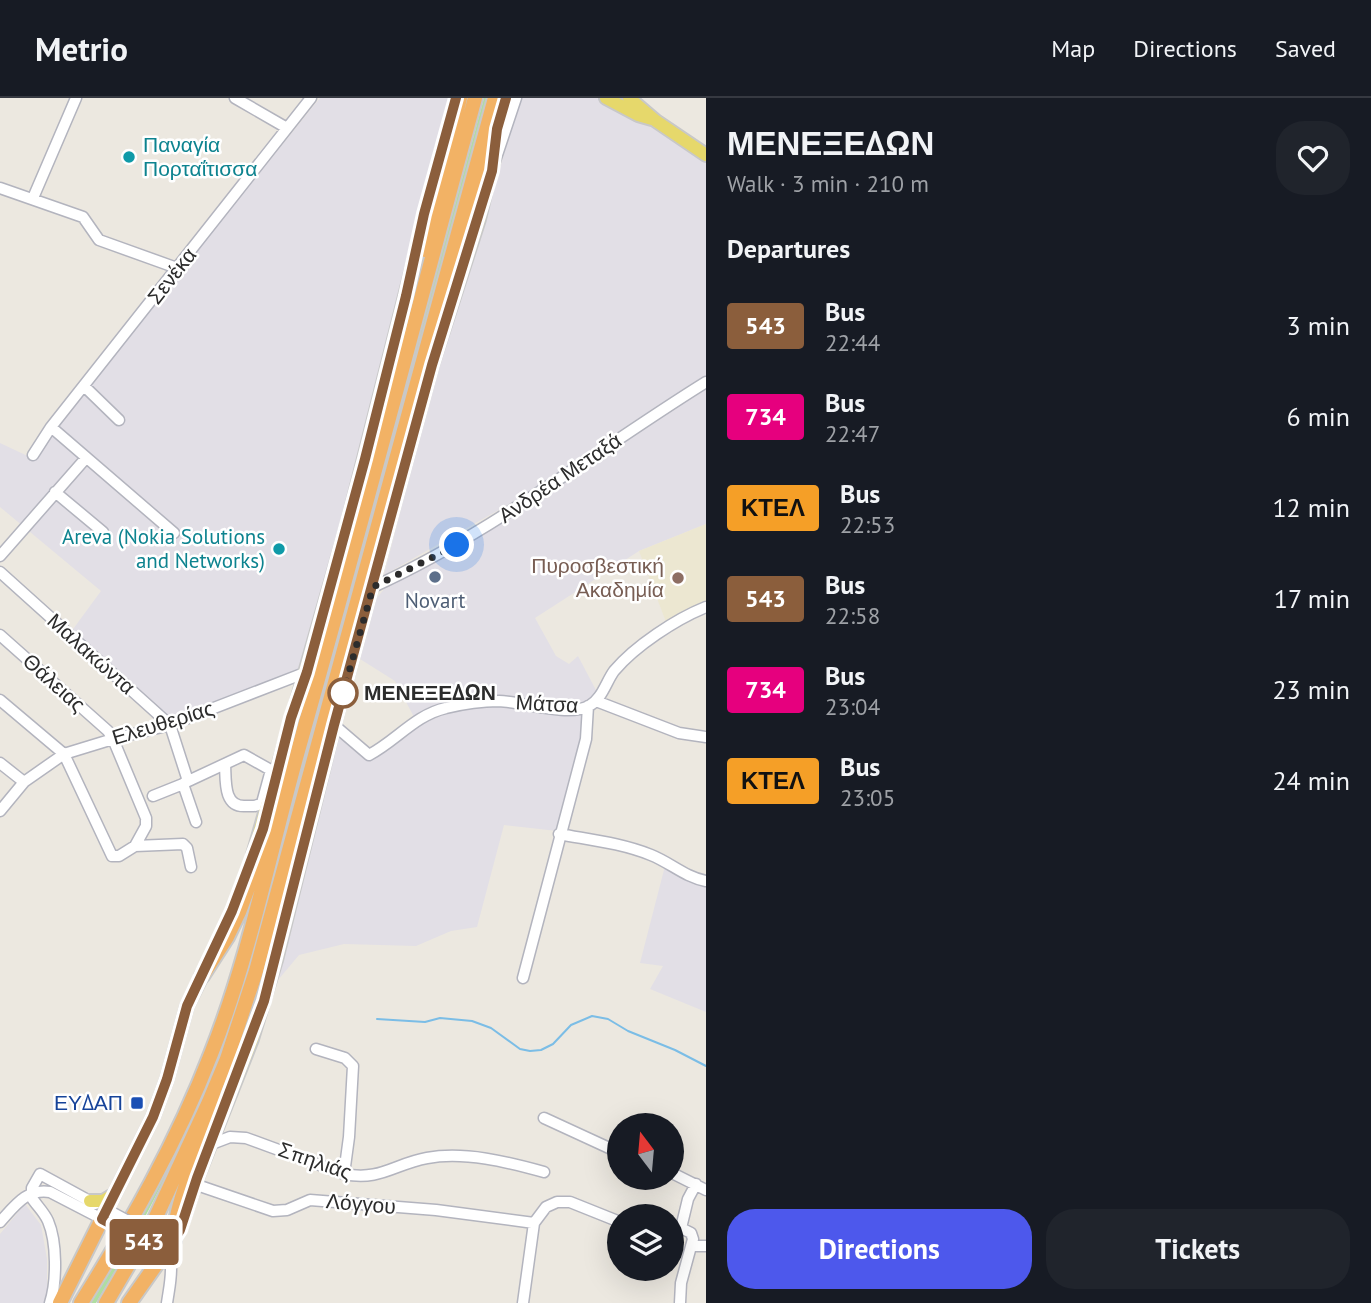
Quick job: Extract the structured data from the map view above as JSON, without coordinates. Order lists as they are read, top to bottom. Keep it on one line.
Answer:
{"streets":{"street":["Σενέκα","Ανδρέα Μεταξά","Μαλακώντα","Θάλειας","Μάτσα","Ελευθερίας","Σπηλιάς","Λόγγου"]},"crossings":[["Μαλακώντα","Ελευθερίας"],["Θάλειας","Ελευθερίας"]],"places":{"other":["Παναγία Πορταΐτισσα","Areva (Nokia Solutions and Networks)","Novart","Πυροσβεστική Ακαδημία","ΜΕΝΕΞΕΔΩΝ"],"transit":["ΕΥΔΑΠ"]},"lines":["bus line 543"],"north":"top","page":{"header":"Metrio","nav":["Map","Directions","Saved"],"on_map":"543","heading":[["ΜΕΝΕΞΕΔΩΝ","Walk · 3 min · 210 m"],"Departures"],"list":[{"mark":"543","name":"Bus","note":"22:44","value":"3 min"},{"mark":"734","name":"Bus","note":"22:47","value":"6 min"},{"mark":"ΚΤΕΛ","name":"Bus","note":"22:53","value":"12 min"},{"mark":"543","name":"Bus","note":"22:58","value":"17 min"},{"mark":"734","name":"Bus","note":"23:04","value":"23 min"},{"mark":"ΚΤΕΛ","name":"Bus","note":"23:05","value":"24 min"}],"buttons":["Directions","Tickets"]}}
